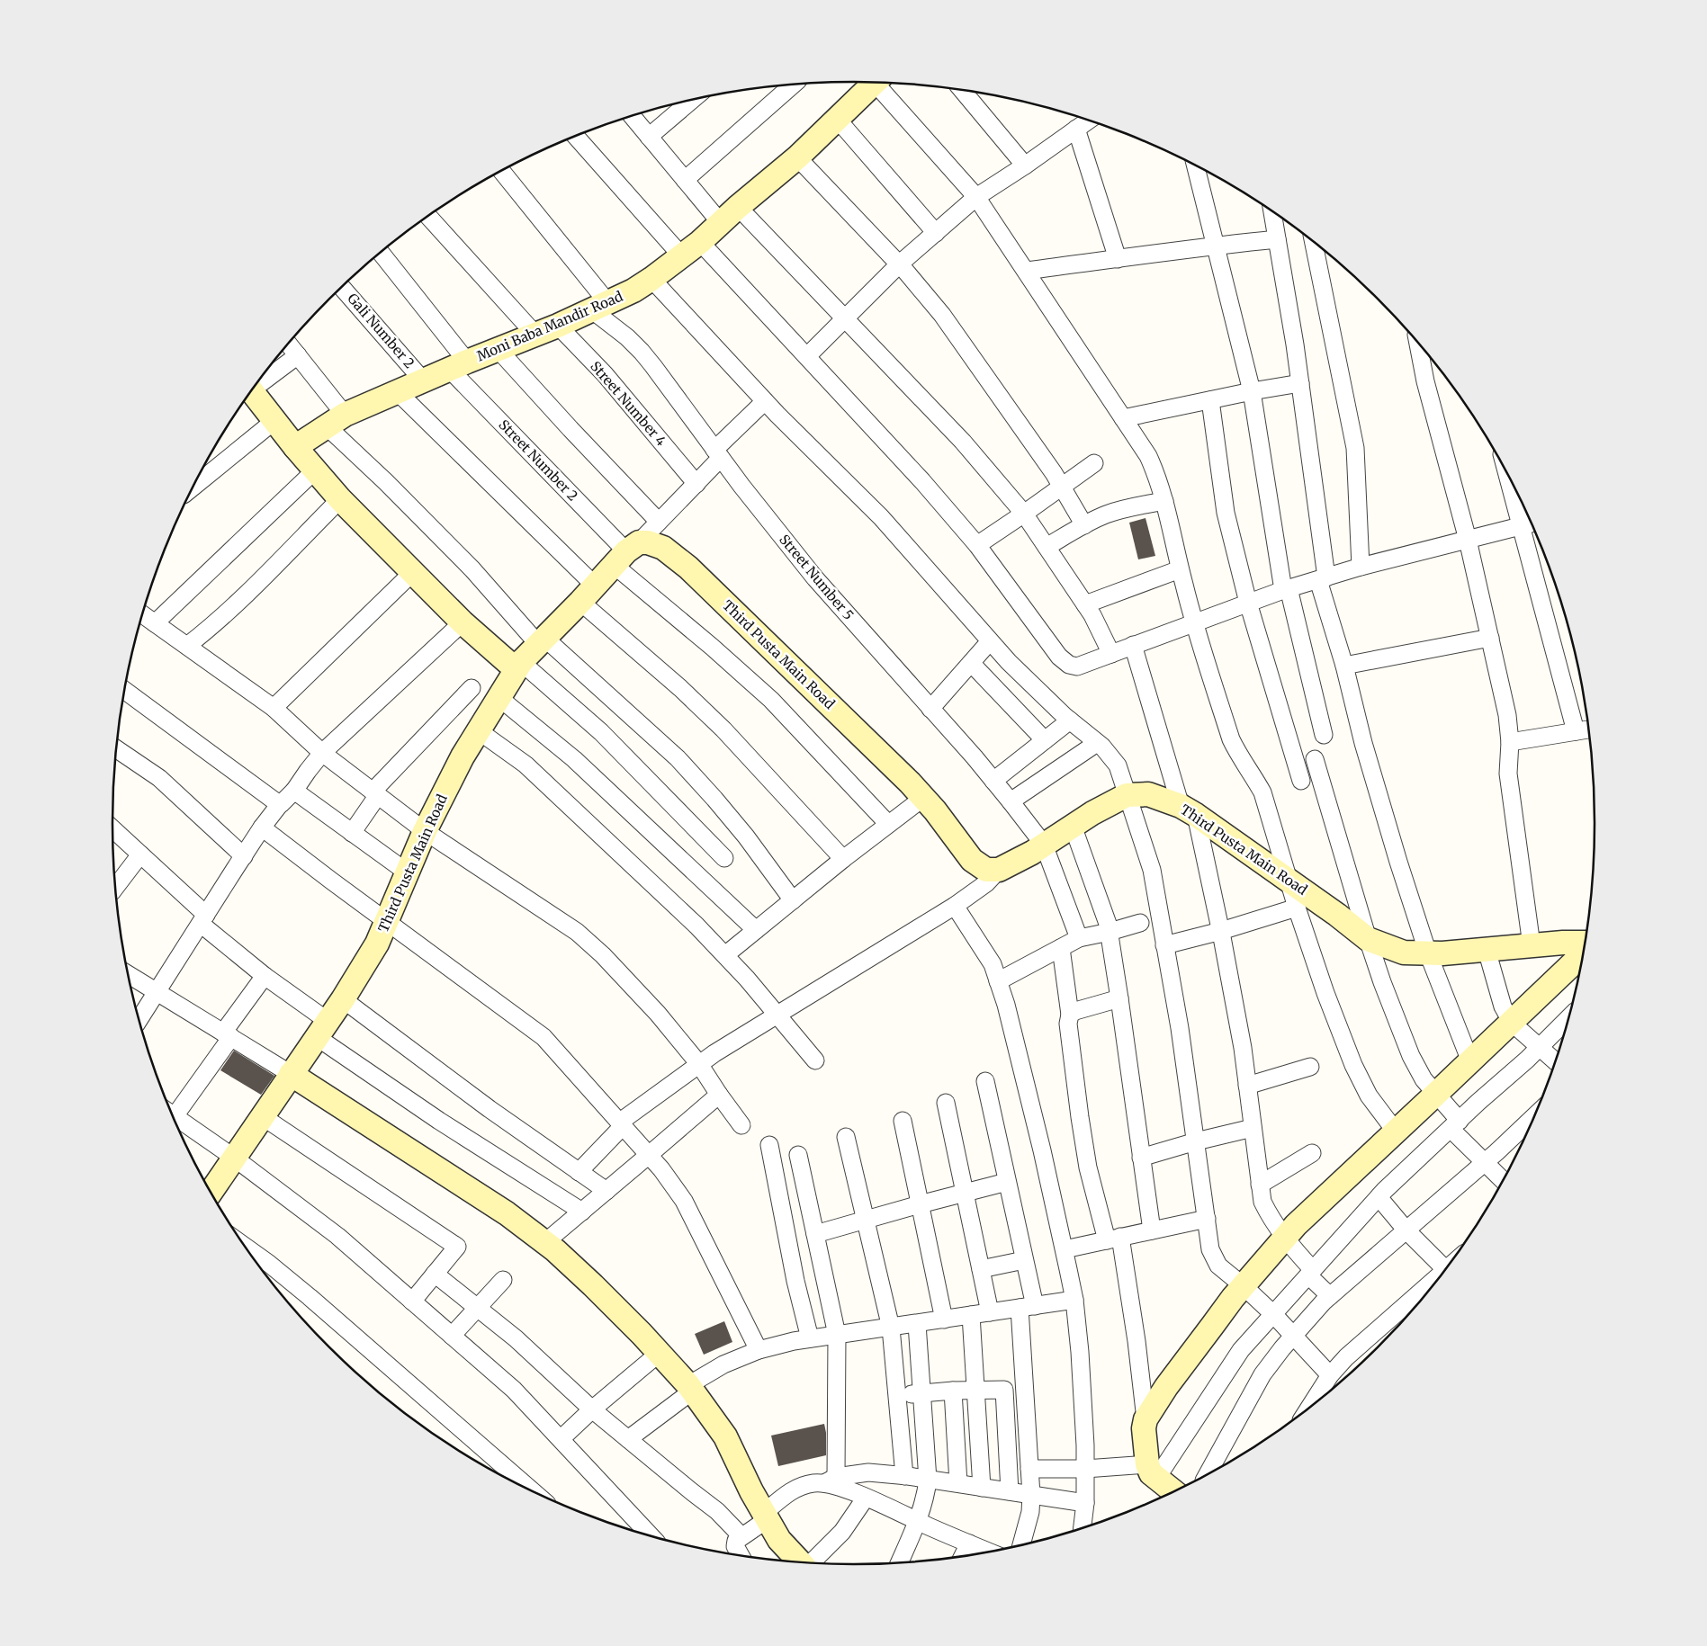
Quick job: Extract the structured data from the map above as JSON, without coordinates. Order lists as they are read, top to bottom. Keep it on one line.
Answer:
{"streets":{"street":["Moni Baba Mandir Road","Gali Number 2","Street Number 4","Street Number 2","Street Number 5","Third Pusta Main Road"]},"crossings":[["Moni Baba Mandir Road","Gali Number 2"],["Moni Baba Mandir Road","Street Number 4"],["Moni Baba Mandir Road","Street Number 2"],["Moni Baba Mandir Road","Street Number 5"],["Street Number 2","Third Pusta Main Road"],["Street Number 5","Third Pusta Main Road"]]}
